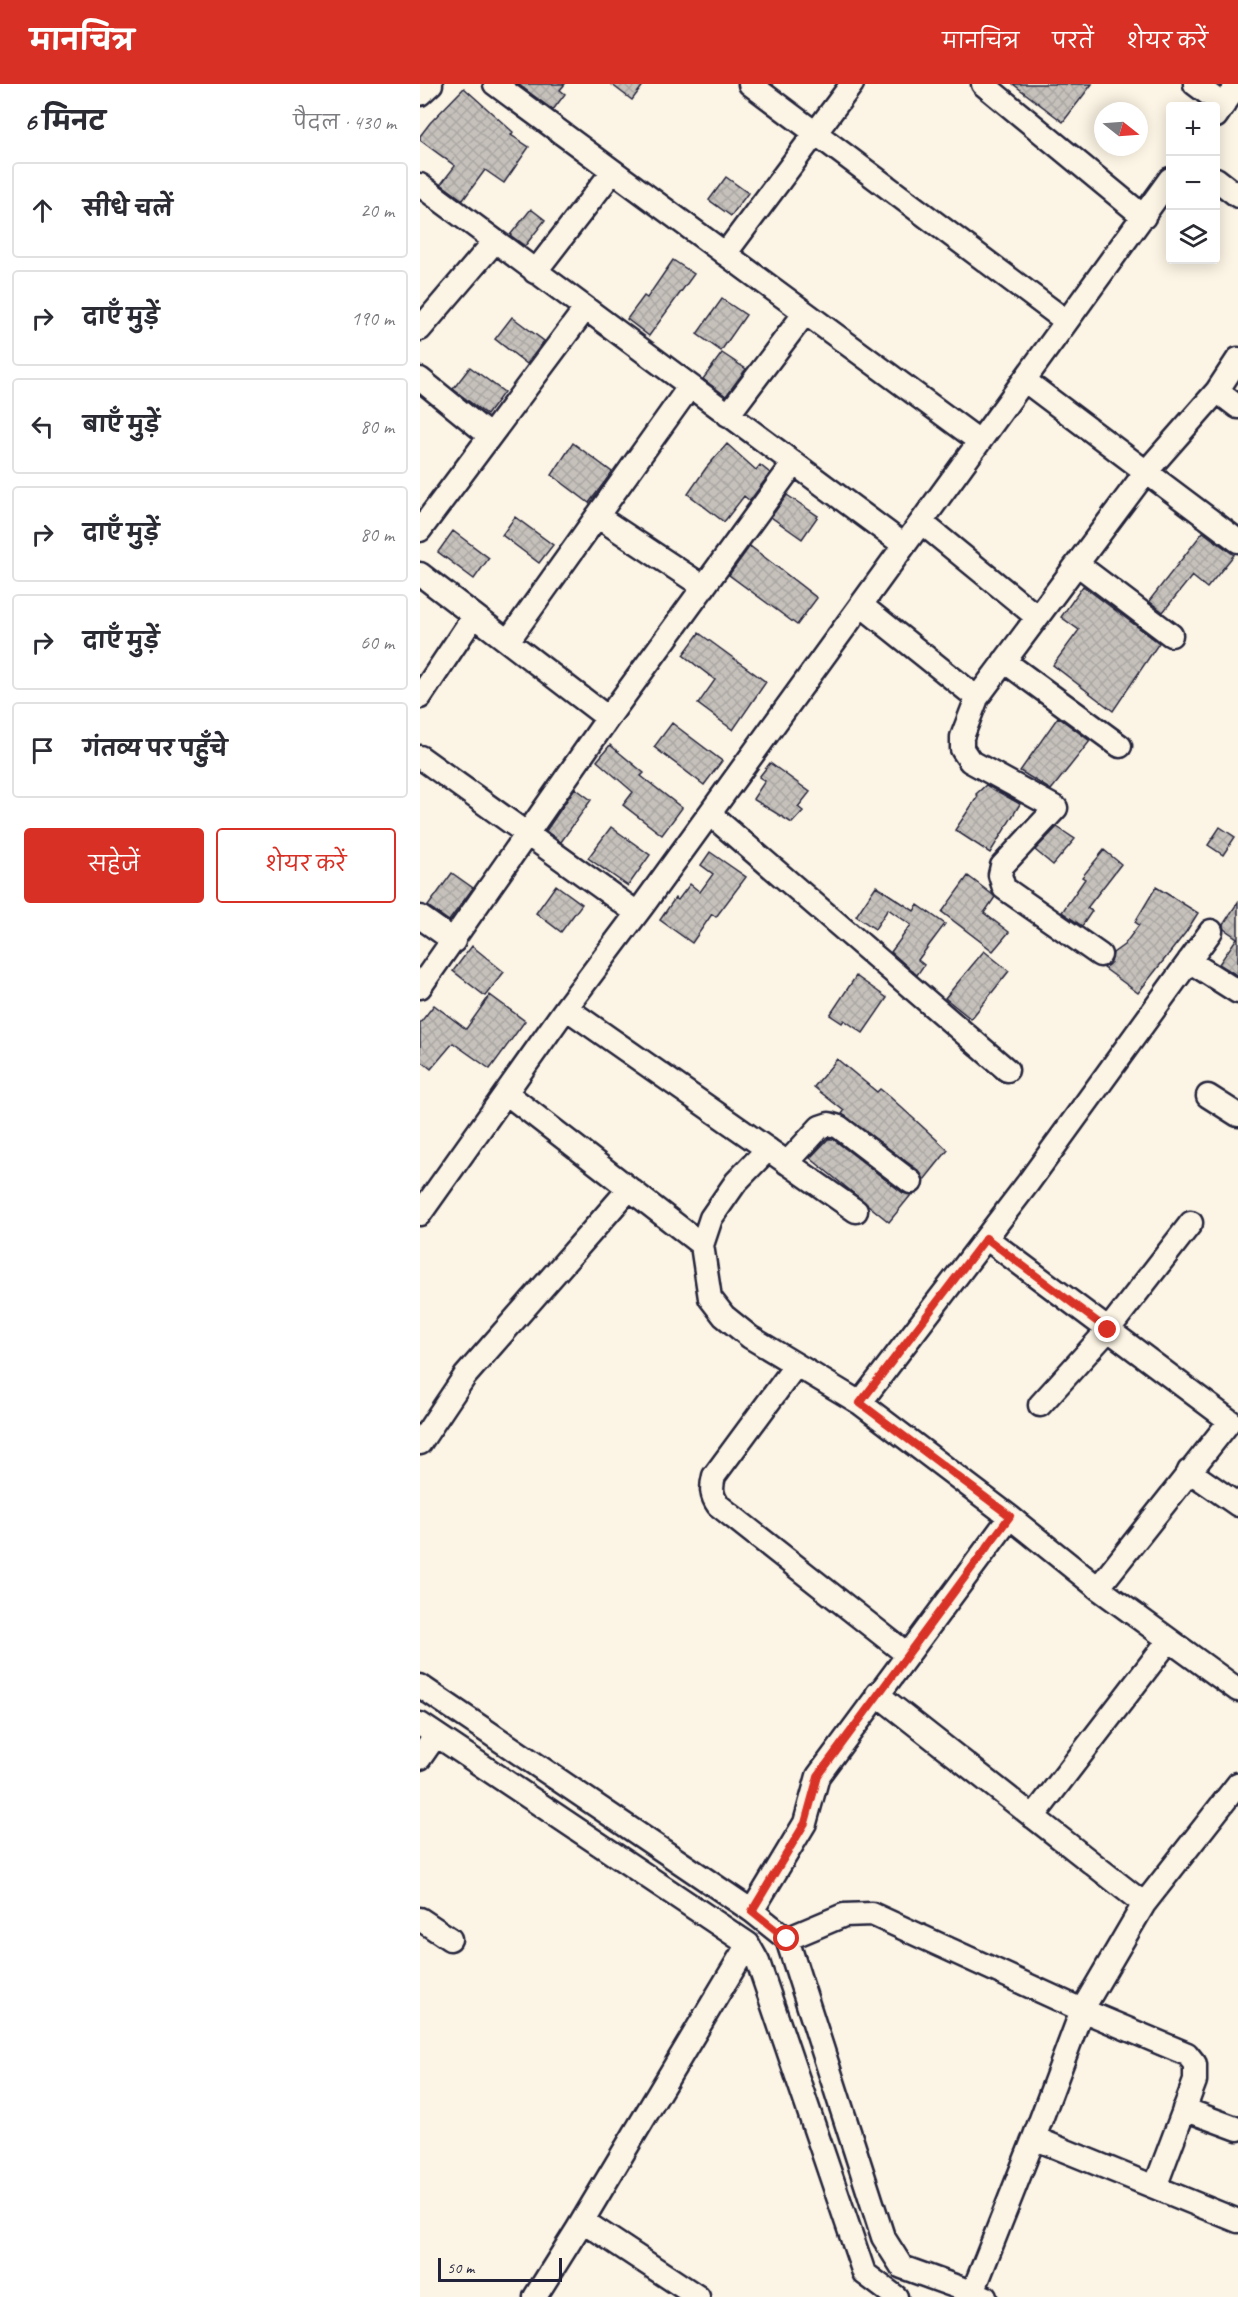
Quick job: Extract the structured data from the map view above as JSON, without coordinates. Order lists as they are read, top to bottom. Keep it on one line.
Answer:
{"scale_bar":"50 m","north":"right","page":{"header":"मानचित्र","nav":["मानचित्र","परतें","शेयर करें"],"heading":["6 मिनट","पैदल · 430 m"],"map_buttons":["+","−"],"list":[["सीधे चलें","20 m"],["दाएँ मुड़ें","190 m"],["बाएँ मुड़ें","80 m"],["दाएँ मुड़ें","80 m"],["दाएँ मुड़ें","60 m"],"गंतव्य पर पहुँचे"],"buttons":["सहेजें","शेयर करें"],"scale":"50 m"}}
